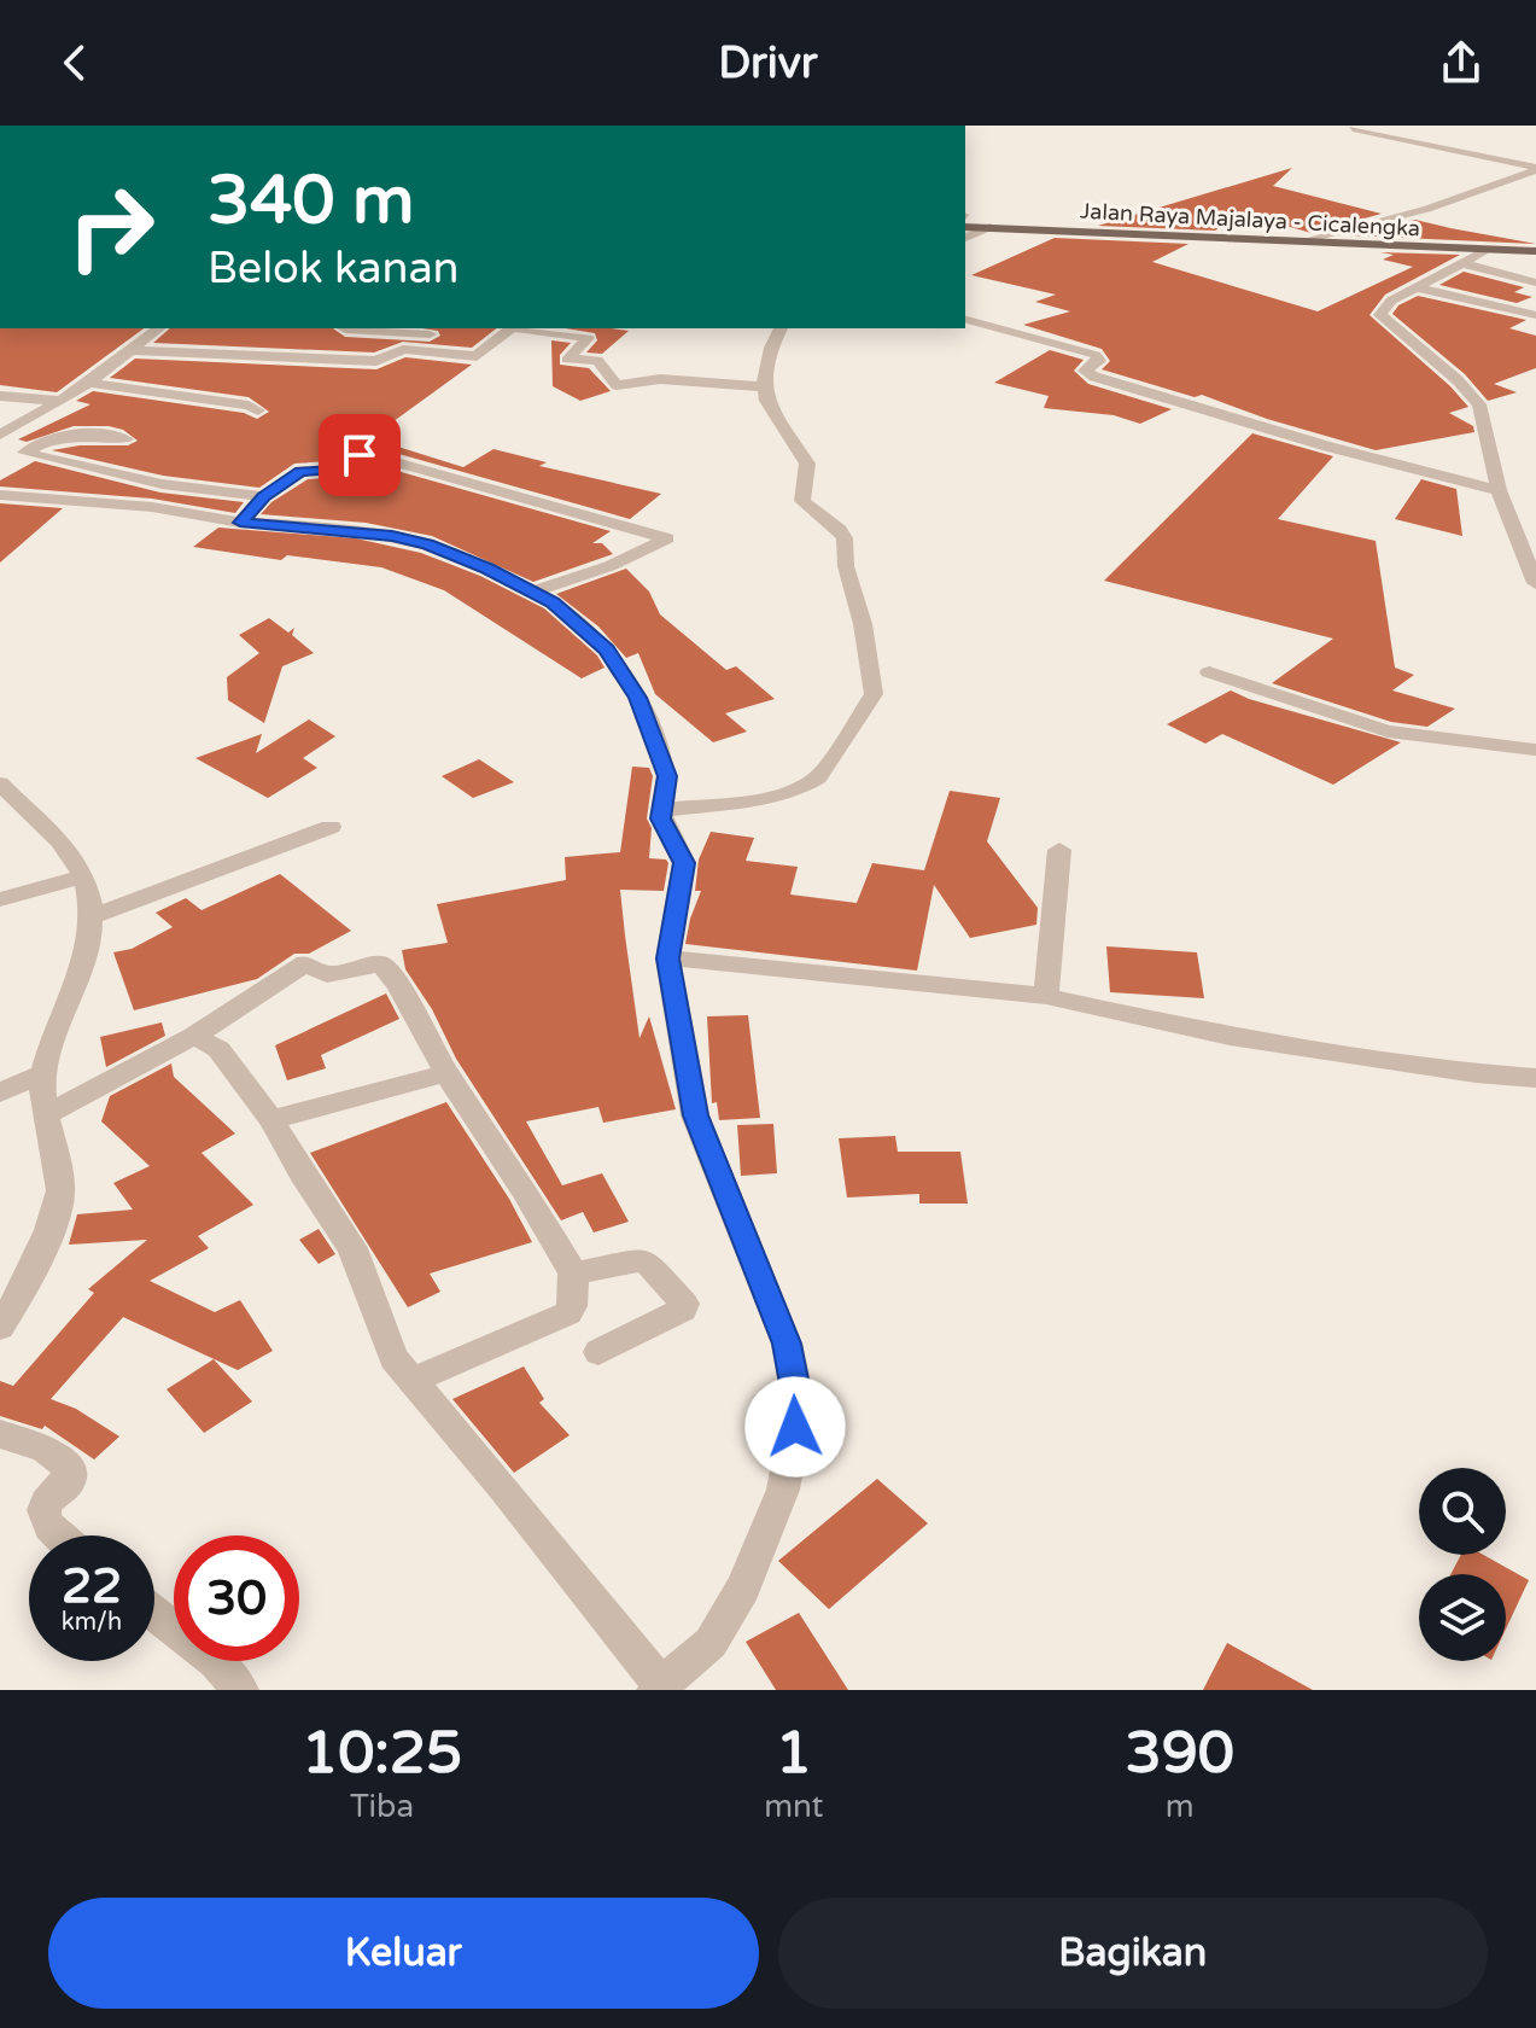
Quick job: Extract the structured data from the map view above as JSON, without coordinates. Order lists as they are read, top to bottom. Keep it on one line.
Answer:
{"streets":{"main road":["Jalan Raya Majalaya - Cicalengka"]},"page":{"header":"Drivr","turn":["340 m","Belok kanan"],"speed":"22 km/h","limit":"30","eta":["10:25","Tiba","1","mnt","390","m"],"buttons":["Keluar","Bagikan"]}}
